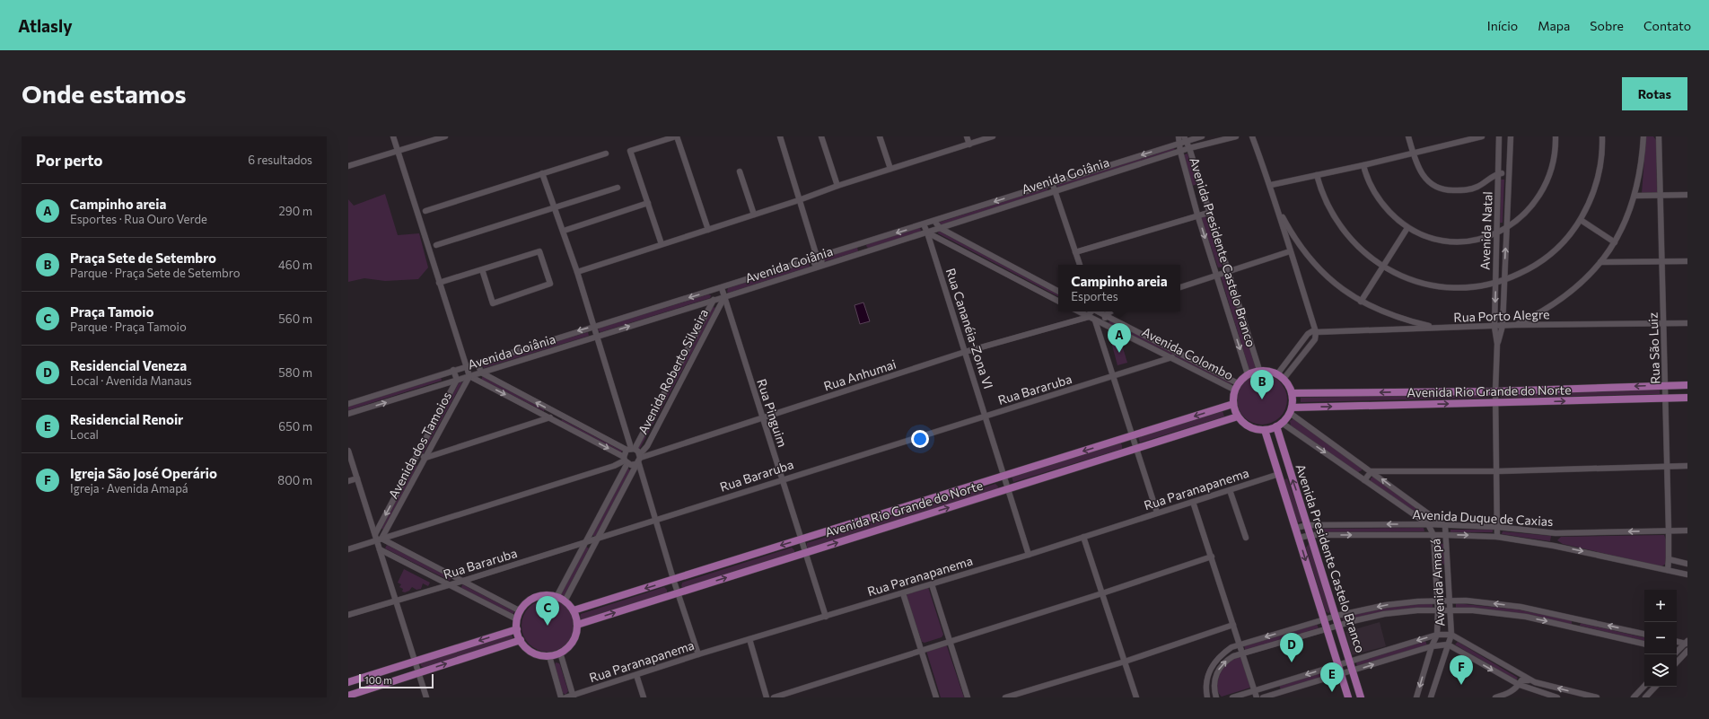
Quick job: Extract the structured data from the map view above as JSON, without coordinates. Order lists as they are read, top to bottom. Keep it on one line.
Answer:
{"streets":{"main road":["Avenida Presidente Castelo Branco","Avenida Rio Grande do Norte"],"street":["Avenida Goiânia","Avenida Natal","Rua Porto Alegre","Rua Cananéia-Zona VI","Rua São Luiz","Avenida Colombo","Avenida Roberto Silveira","Rua Anhumai","Rua Bararuba","Rua Pinguim","Avenida dos Tamoios","Rua Paranapanema","Avenida Duque de Caxias","Avenida Amapá"]},"crossings":[["Avenida Goiânia","Avenida Presidente Castelo Branco"],["Avenida Goiânia","Rua Cananéia-Zona VI"],["Avenida Goiânia","Avenida Roberto Silveira"],["Avenida Goiânia","Rua Pinguim"],["Avenida Goiânia","Avenida dos Tamoios"],["Avenida Natal","Rua Porto Alegre"],["Avenida Presidente Castelo Branco","Avenida Colombo"],["Avenida Presidente Castelo Branco","Avenida Rio Grande do Norte"],["Avenida Presidente Castelo Branco","Rua Paranapanema"],["Avenida Presidente Castelo Branco","Avenida Duque de Caxias"],["Avenida Presidente Castelo Branco","Avenida Amapá"],["Rua Porto Alegre","Rua São Luiz"],["Rua Cananéia-Zona VI","Rua Anhumai"],["Rua Cananéia-Zona VI","Rua Bararuba"],["Rua Cananéia-Zona VI","Avenida Rio Grande do Norte"],["Rua Cananéia-Zona VI","Rua Paranapanema"],["Rua São Luiz","Avenida Rio Grande do Norte"],["Rua São Luiz","Avenida Duque de Caxias"],["Avenida Colombo","Rua Anhumai"],["Avenida Colombo","Rua Bararuba"],["Avenida Colombo","Avenida Rio Grande do Norte"],["Avenida Colombo","Avenida Amapá"],["Avenida Roberto Silveira","Rua Anhumai"],["Avenida Roberto Silveira","Rua Bararuba"],["Avenida Roberto Silveira","Avenida Rio Grande do Norte"],["Avenida Roberto Silveira","Rua Pinguim"],["Rua Anhumai","Rua Pinguim"],["Rua Bararuba","Rua Pinguim"],["Avenida Rio Grande do Norte","Rua Pinguim"],["Avenida Rio Grande do Norte","Avenida Amapá"],["Rua Pinguim","Rua Paranapanema"],["Avenida Duque de Caxias","Avenida Amapá"]],"scale_bar":"100 m","page":{"header":"Atlasly","nav":["Início","Mapa","Sobre","Contato"],"buttons":"Rotas","title":"Onde estamos","heading":["Por perto","6 resultados"],"list":[{"mark":"A","name":"Campinho areia","note":"Esportes · Rua Ouro Verde","value":"290 m"},{"mark":"B","name":"Praça Sete de Setembro","note":"Parque · Praça Sete de Setembro","value":"460 m"},{"mark":"C","name":"Praça Tamoio","note":"Parque · Praça Tamoio","value":"560 m"},{"mark":"D","name":"Residencial Veneza","note":"Local · Avenida Manaus","value":"580 m"},{"mark":"E","name":"Residencial Renoir","note":"Local","value":"650 m"},{"mark":"F","name":"Igreja São José Operário","note":"Igreja · Avenida Amapá","value":"800 m"}],"popup":["Campinho areia","Esportes"],"pins":["A","B","C","D","F","E"],"map_buttons":["+","−"],"scale":"100 m"}}
